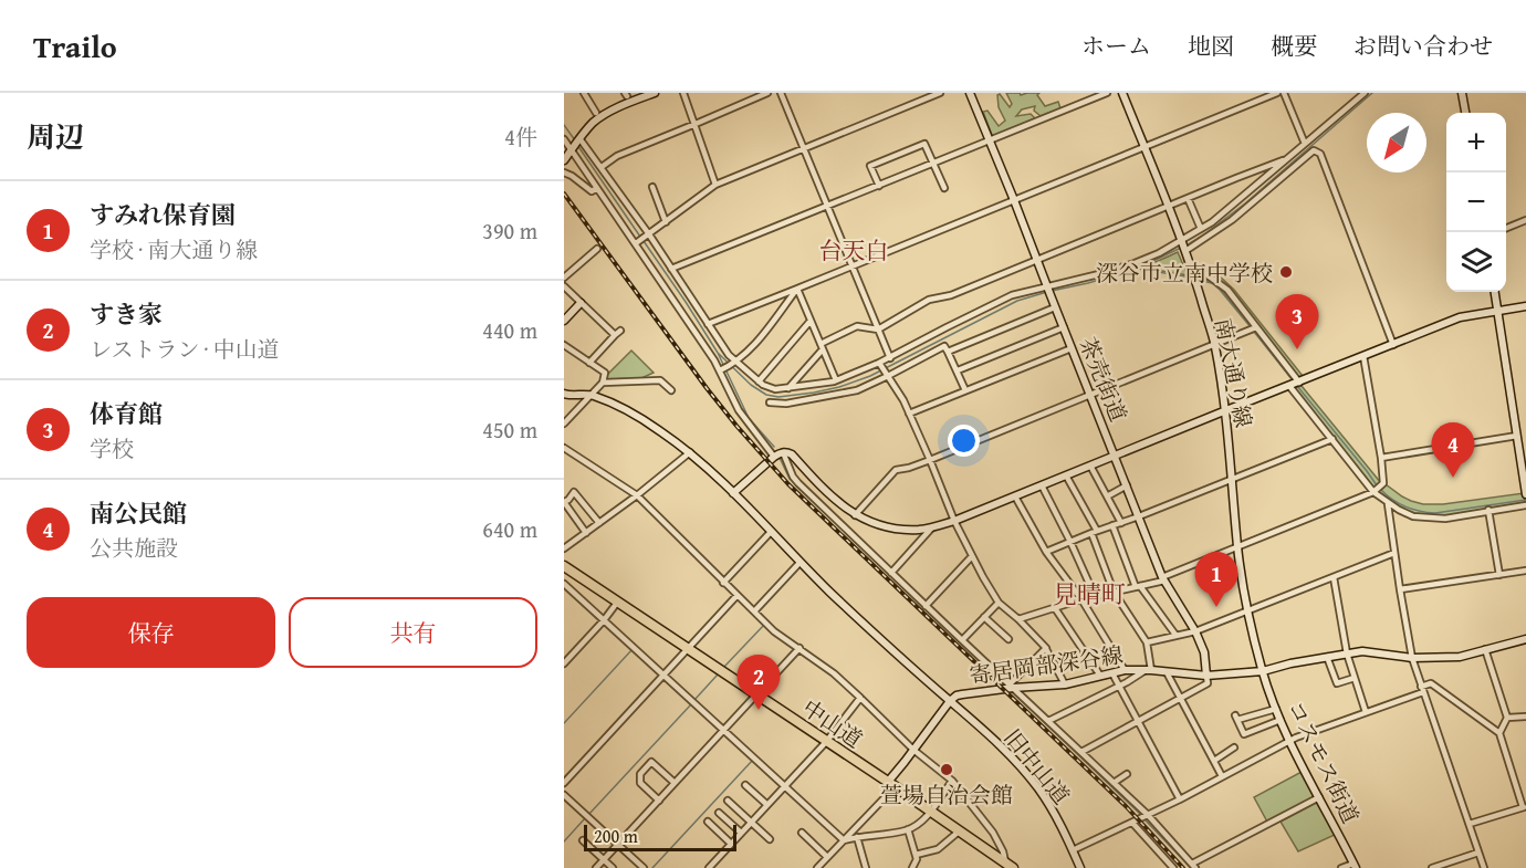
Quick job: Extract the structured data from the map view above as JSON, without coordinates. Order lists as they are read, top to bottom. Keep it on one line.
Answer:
{"streets":{"highway":["中山道"],"street":["南大通り線","茶売街道","寄居岡部深谷線","コスモス街道","旧中山道"]},"crossings":[["南大通り線","寄居岡部深谷線"],["南大通り線","コスモス街道"],["茶売街道","寄居岡部深谷線"],["寄居岡部深谷線","コスモス街道"],["寄居岡部深谷線","旧中山道"]],"districts":["台天白","見晴町"],"places":["深谷市立南中学校","萱場自治会館"],"scale_bar":"200 m","north":"bottom left","page":{"header":"Trailo","nav":["ホーム","地図","概要","お問い合わせ"],"heading":["周辺","4件"],"map_buttons":["+","−"],"list":[{"mark":"1","name":"すみれ保育園","note":"学校 · 南大通り線","value":"390 m"},{"mark":"2","name":"すき家","note":"レストラン · 中山道","value":"440 m"},{"mark":"3","name":"体育館","note":"学校","value":"450 m"},{"mark":"4","name":"南公民館","note":"公共施設","value":"640 m"}],"pins":["3","4","1","2"],"buttons":["保存","共有"],"scale":"200 m"}}
